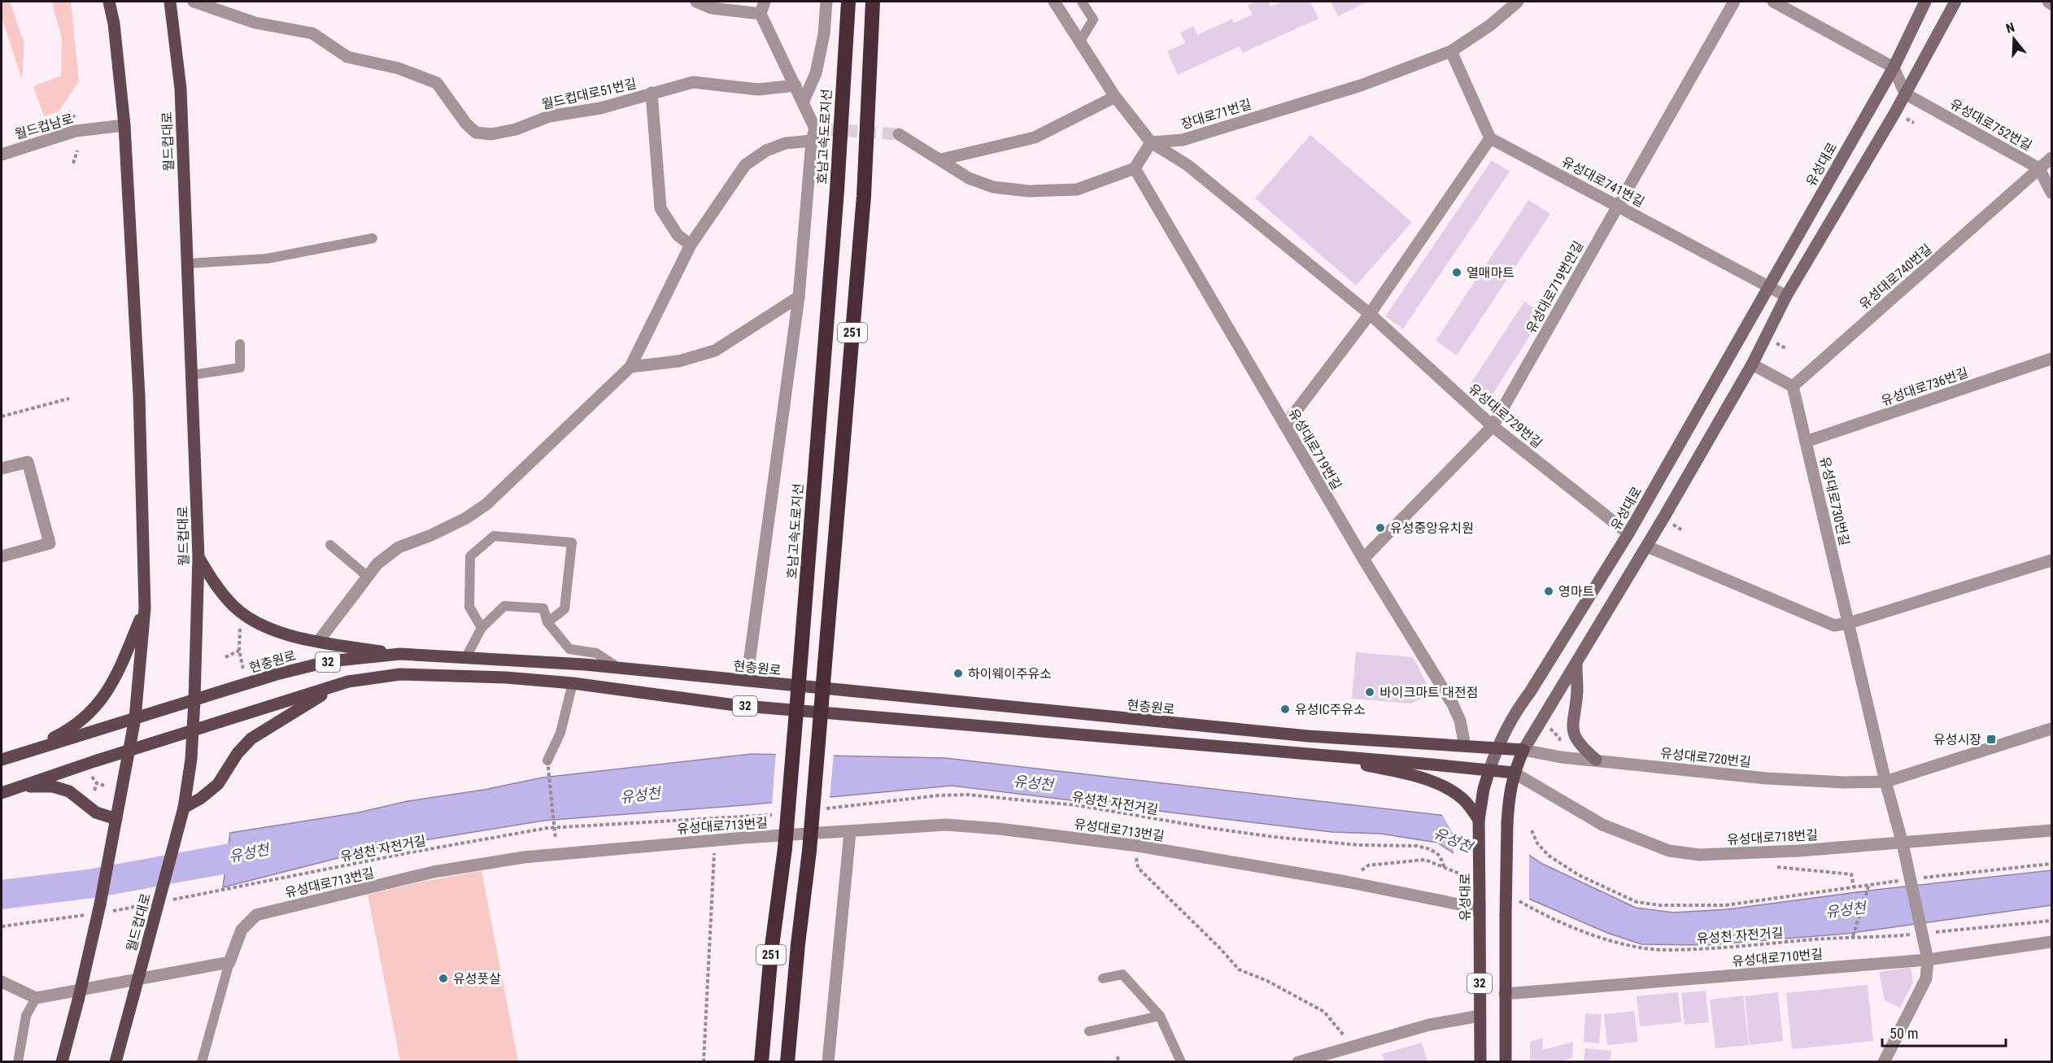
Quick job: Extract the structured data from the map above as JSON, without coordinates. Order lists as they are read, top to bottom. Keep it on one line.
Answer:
{"streets":{"highway":["호남고속도로지선","251"],"main road":["월드컵대로","유성대로","현충원로","32"],"street":["월드컵대로51번길","장대로71번길","유성대로752번길","월드컵남로","유성대로741번길","유성대로740번길","유성대로719번안길","유성대로736번길","유성대로729번길","유성대로719번길","유성대로730번길","유성대로720번길","유성대로713번길","유성대로718번길","유성대로710번길"],"path":["유성천 자전거길"]},"crossings":[["장대로71번길","유성대로729번길"],["유성대로752번길","유성대로740번길"],["월드컵대로","현충원로"],["월드컵대로","32"],["유성대로","유성대로741번길"],["유성대로","유성대로729번길"],["유성대로","현충원로"],["유성대로","유성대로713번길"],["유성대로741번길","유성대로719번안길"],["유성대로740번길","유성대로730번길"],["유성대로719번안길","유성대로729번길"],["유성대로719번안길","유성대로719번길"],["유성대로736번길","유성대로730번길"],["유성대로719번길","현충원로"],["현충원로","유성대로720번길"],["유성천 자전거길","유성대로713번길"]],"water":["유성천"],"places":{"other":["열매마트","유성중앙유치원","영마트","하이웨이주유소","바이크마트 대전점","유성IC주유소","유성풋살"],"transit":["유성시장"]},"scale_bar":"50 m","north":"top"}
